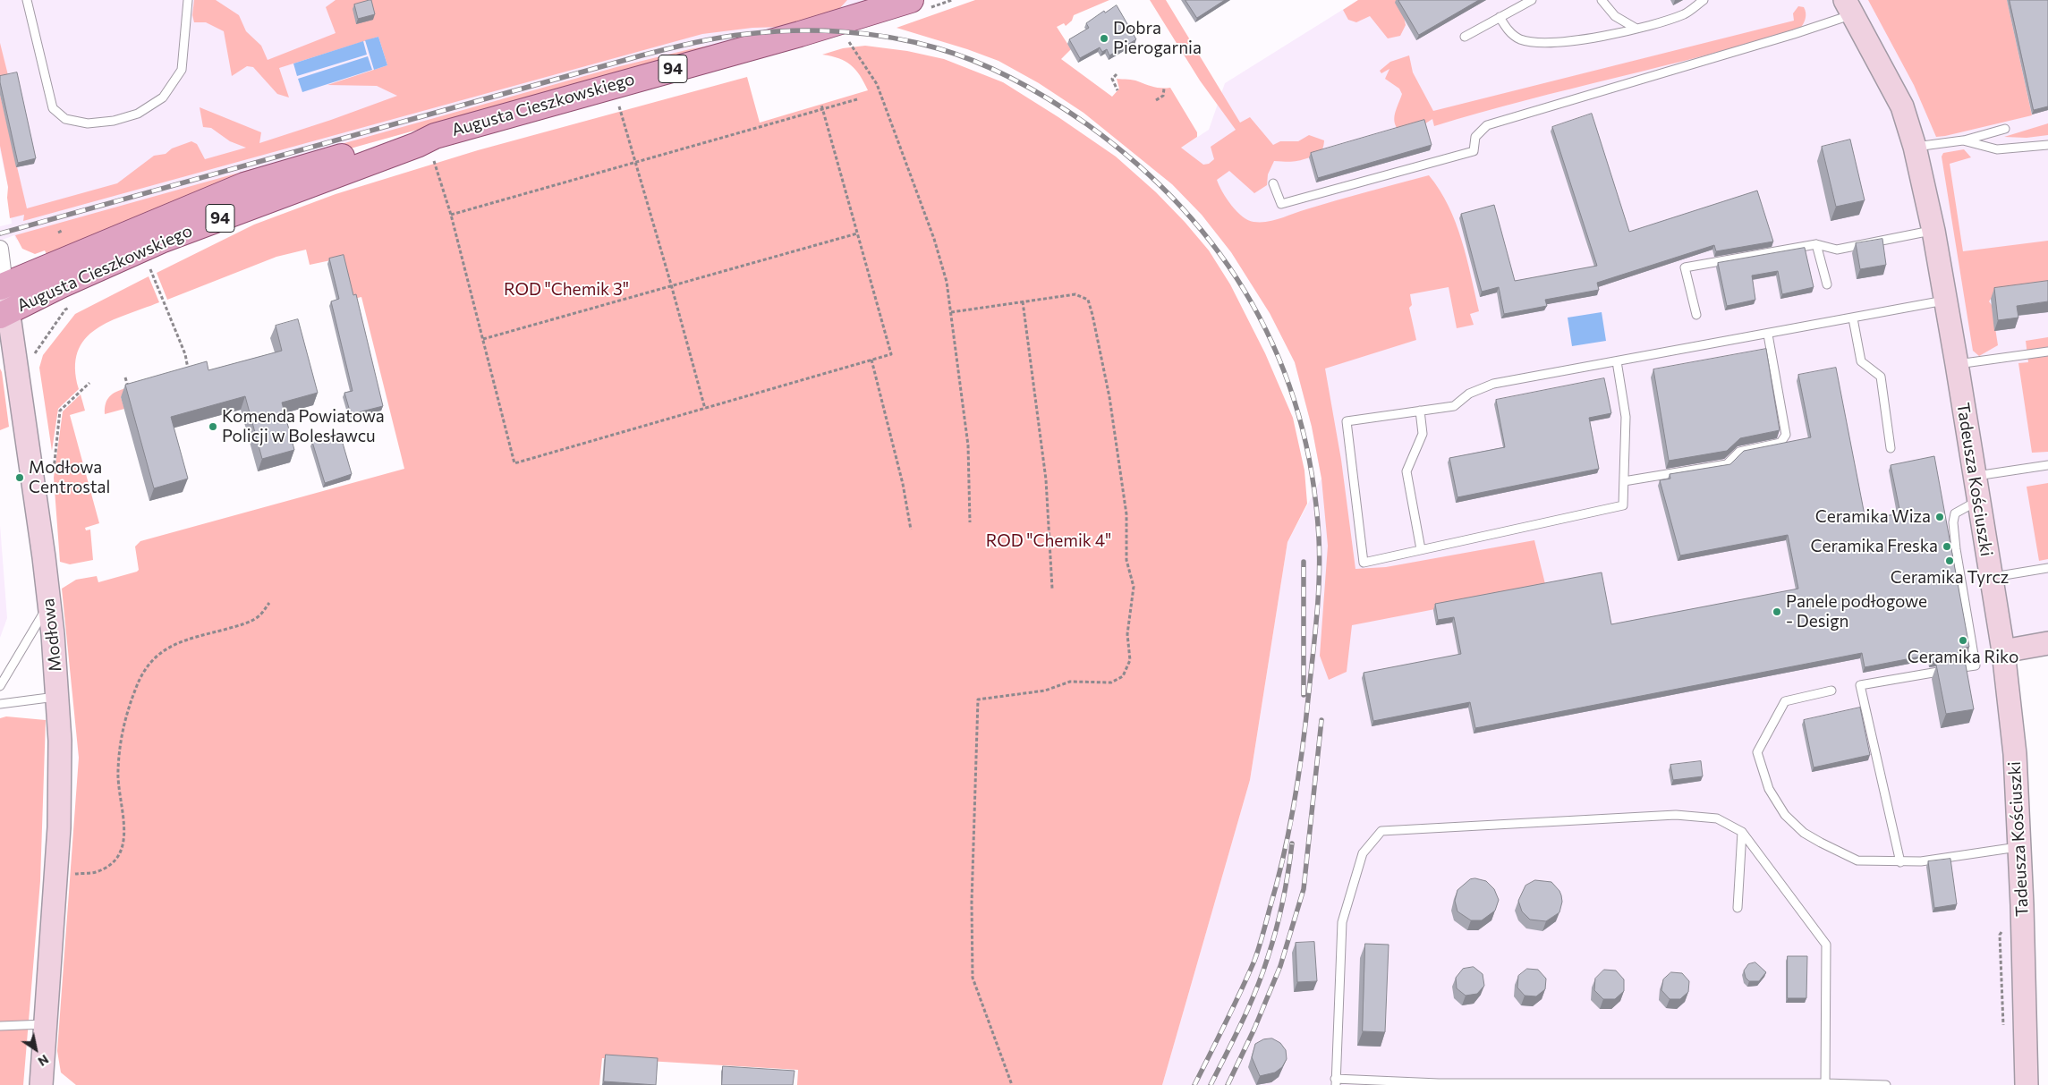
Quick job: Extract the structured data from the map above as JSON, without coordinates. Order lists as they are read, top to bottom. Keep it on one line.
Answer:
{"streets":{"main road":["94","Augusta Cieszkowskiego","Tadeusza Kościuszki","Modłowa"]},"crossings":[["Augusta Cieszkowskiego","Modłowa"]],"parks":["ROD \"Chemik 3\"","ROD \"Chemik 4\""],"places":["Dobra Pierogarnia","Komenda Powiatowa Policji w Bolesławcu","Modłowa Centrostal","Ceramika Wiza","Ceramika Freska","Ceramika Tyrcz","Panele podłogowe - Design","Ceramika Riko"],"north":"bottom right"}
